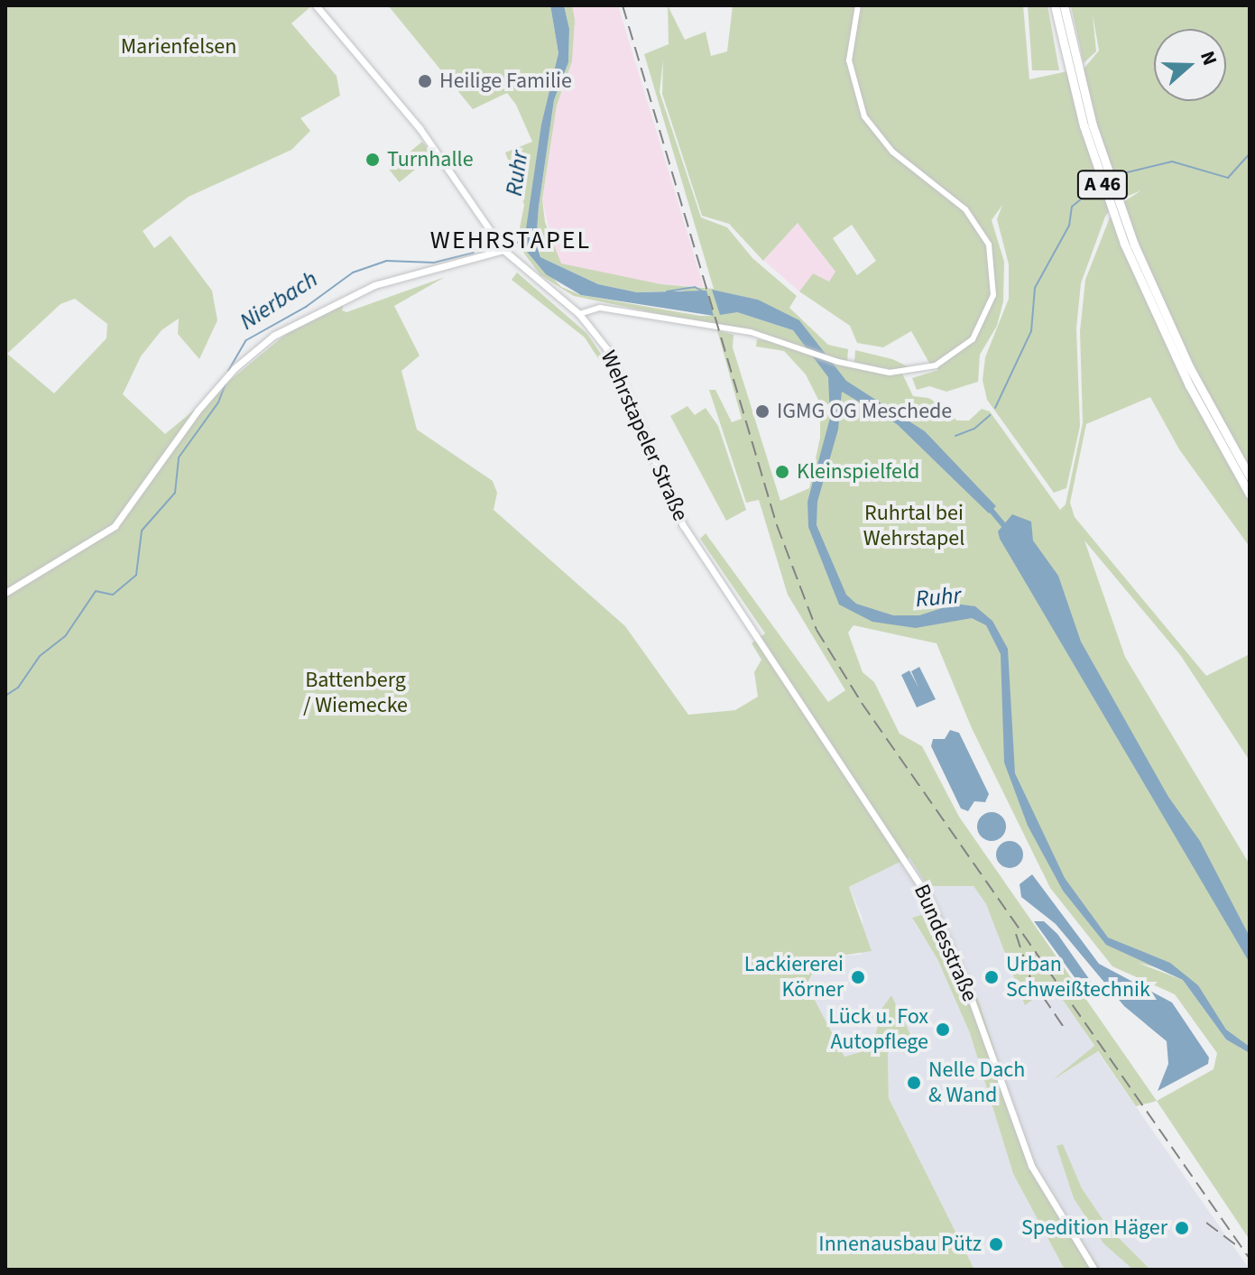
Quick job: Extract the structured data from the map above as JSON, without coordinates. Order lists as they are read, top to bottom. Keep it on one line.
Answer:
{"streets":{"highway":["A 46"],"main road":["Wehrstapeler Straße","Bundesstraße"]},"crossings":[["Wehrstapeler Straße","Bundesstraße"]],"districts":["WEHRSTAPEL"],"water":["Ruhr","Nierbach"],"parks":["Marienfelsen","Ruhrtal bei Wehrstapel","Battenberg / Wiemecke"],"places":["Heilige Familie","Turnhalle","IGMG OG Meschede","Kleinspielfeld","Lackiererei Körner","Urban Schweißtechnik","Lück u. Fox Autopflege","Nelle Dach & Wand","Spedition Häger","Innenausbau Pütz"],"north":"right"}
